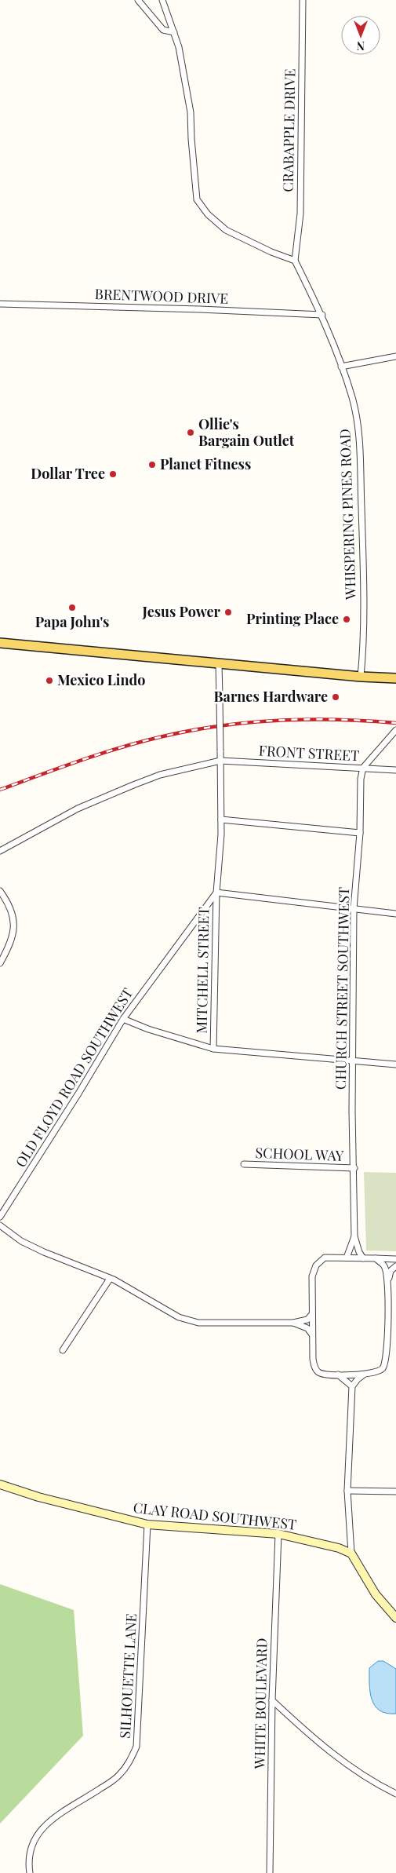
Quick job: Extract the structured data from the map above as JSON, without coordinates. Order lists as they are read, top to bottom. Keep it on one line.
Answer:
{"streets":{"street":["CRABAPPLE DRIVE","BRENTWOOD DRIVE","WHISPERING PINES ROAD","FRONT STREET","MITCHELL STREET","CHURCH STREET SOUTHWEST","OLD FLOYD ROAD SOUTHWEST","SCHOOL WAY","CLAY ROAD SOUTHWEST","SILHOUETTE LANE","WHITE BOULEVARD"]},"crossings":[["CRABAPPLE DRIVE","WHISPERING PINES ROAD"],["BRENTWOOD DRIVE","WHISPERING PINES ROAD"],["FRONT STREET","CHURCH STREET SOUTHWEST"],["FRONT STREET","OLD FLOYD ROAD SOUTHWEST"],["MITCHELL STREET","OLD FLOYD ROAD SOUTHWEST"],["CHURCH STREET SOUTHWEST","SCHOOL WAY"],["CLAY ROAD SOUTHWEST","SILHOUETTE LANE"],["CLAY ROAD SOUTHWEST","WHITE BOULEVARD"]],"places":["Ollie's Bargain Outlet","Planet Fitness","Dollar Tree","Papa John's","Jesus Power","Printing Place","Mexico Lindo","Barnes Hardware"],"north":"bottom"}
